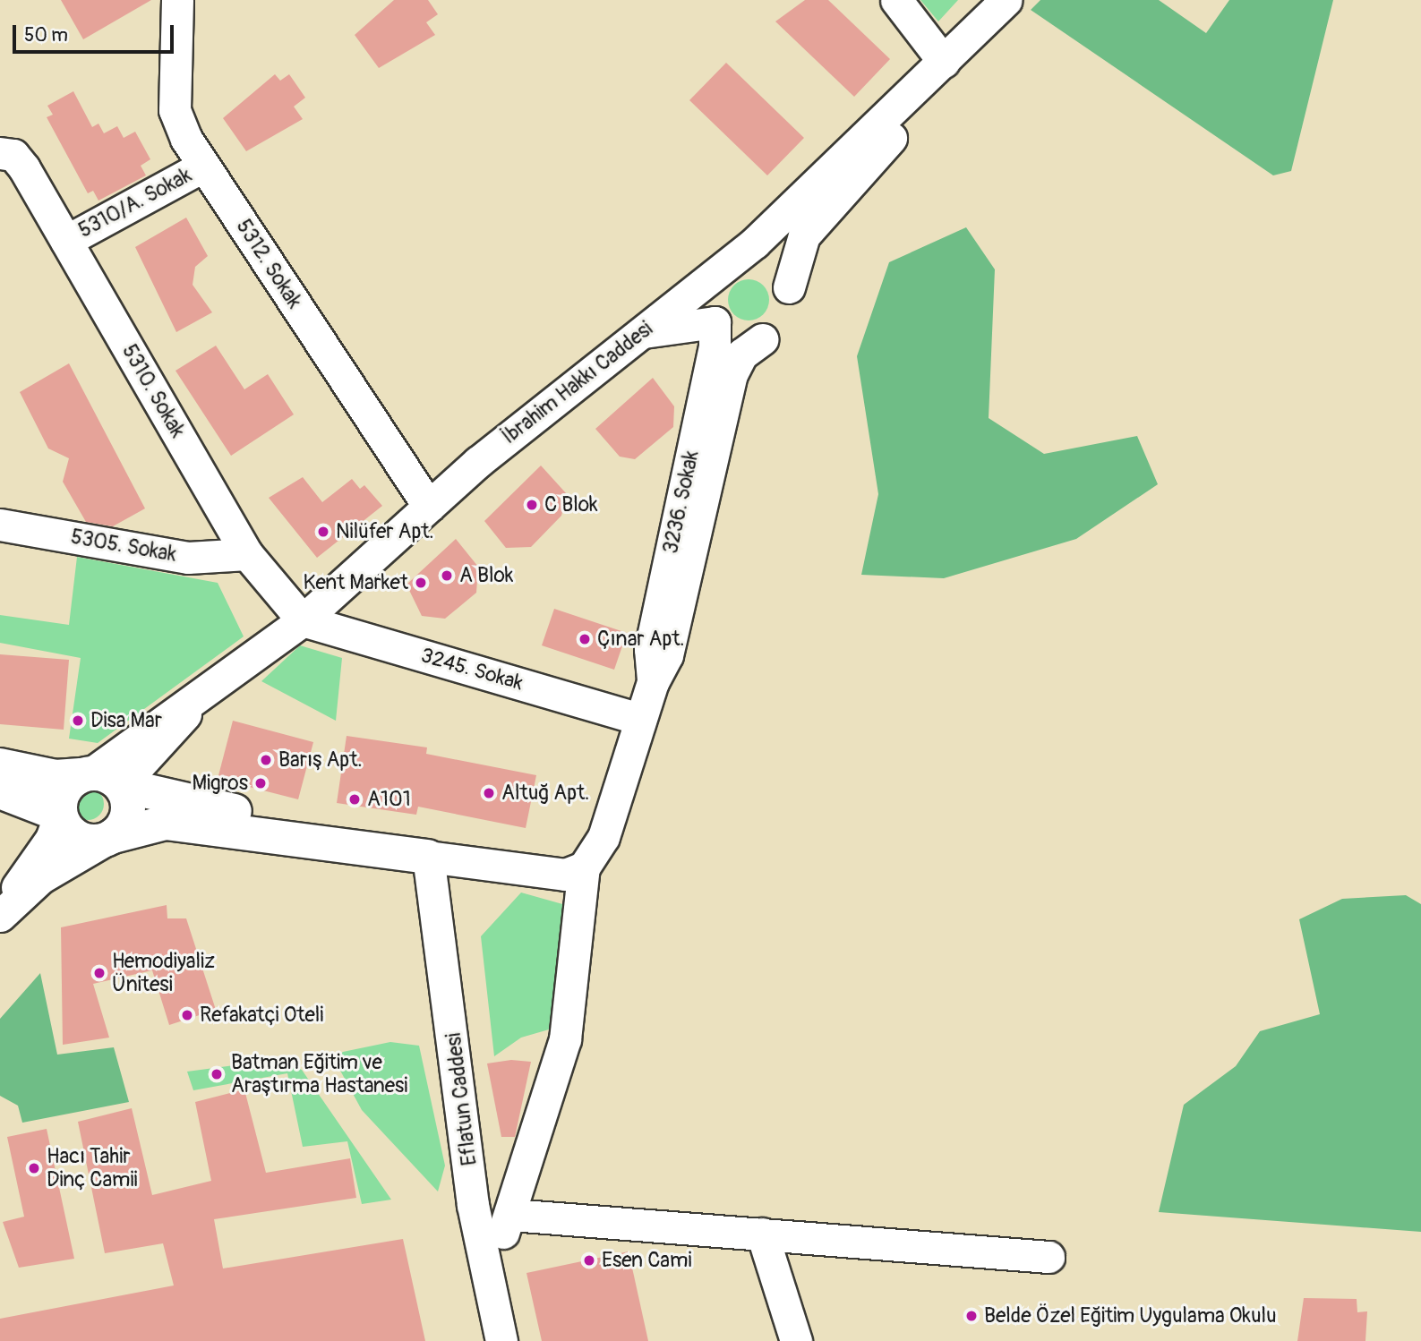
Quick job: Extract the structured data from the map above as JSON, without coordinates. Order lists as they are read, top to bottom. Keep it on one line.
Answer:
{"streets":{"street":["5310/A. Sokak","5312. Sokak","İbrahim Hakkı Caddesi","5310. Sokak","3236. Sokak","5305. Sokak","3245. Sokak","Eflatun Caddesi"]},"crossings":[["5310/A. Sokak","5312. Sokak"],["5310/A. Sokak","5310. Sokak"],["5312. Sokak","İbrahim Hakkı Caddesi"],["İbrahim Hakkı Caddesi","5310. Sokak"],["İbrahim Hakkı Caddesi","3236. Sokak"],["İbrahim Hakkı Caddesi","3245. Sokak"],["5310. Sokak","5305. Sokak"],["5310. Sokak","3245. Sokak"],["3236. Sokak","3245. Sokak"]],"places":["C Blok","Nilüfer Apt.","A Blok","Kent Market","Çınar Apt.","Disa Mar","Barış Apt.","Migros","Altuğ Apt.","A101","Hemodiyaliz Ünitesi","Refakatçi Oteli","Batman Eğitim ve Araştırma Hastanesi","Hacı Tahir Dinç Camii","Esen Cami","Belde Özel Eğitim Uygulama Okulu"],"scale_bar":"50 m"}
